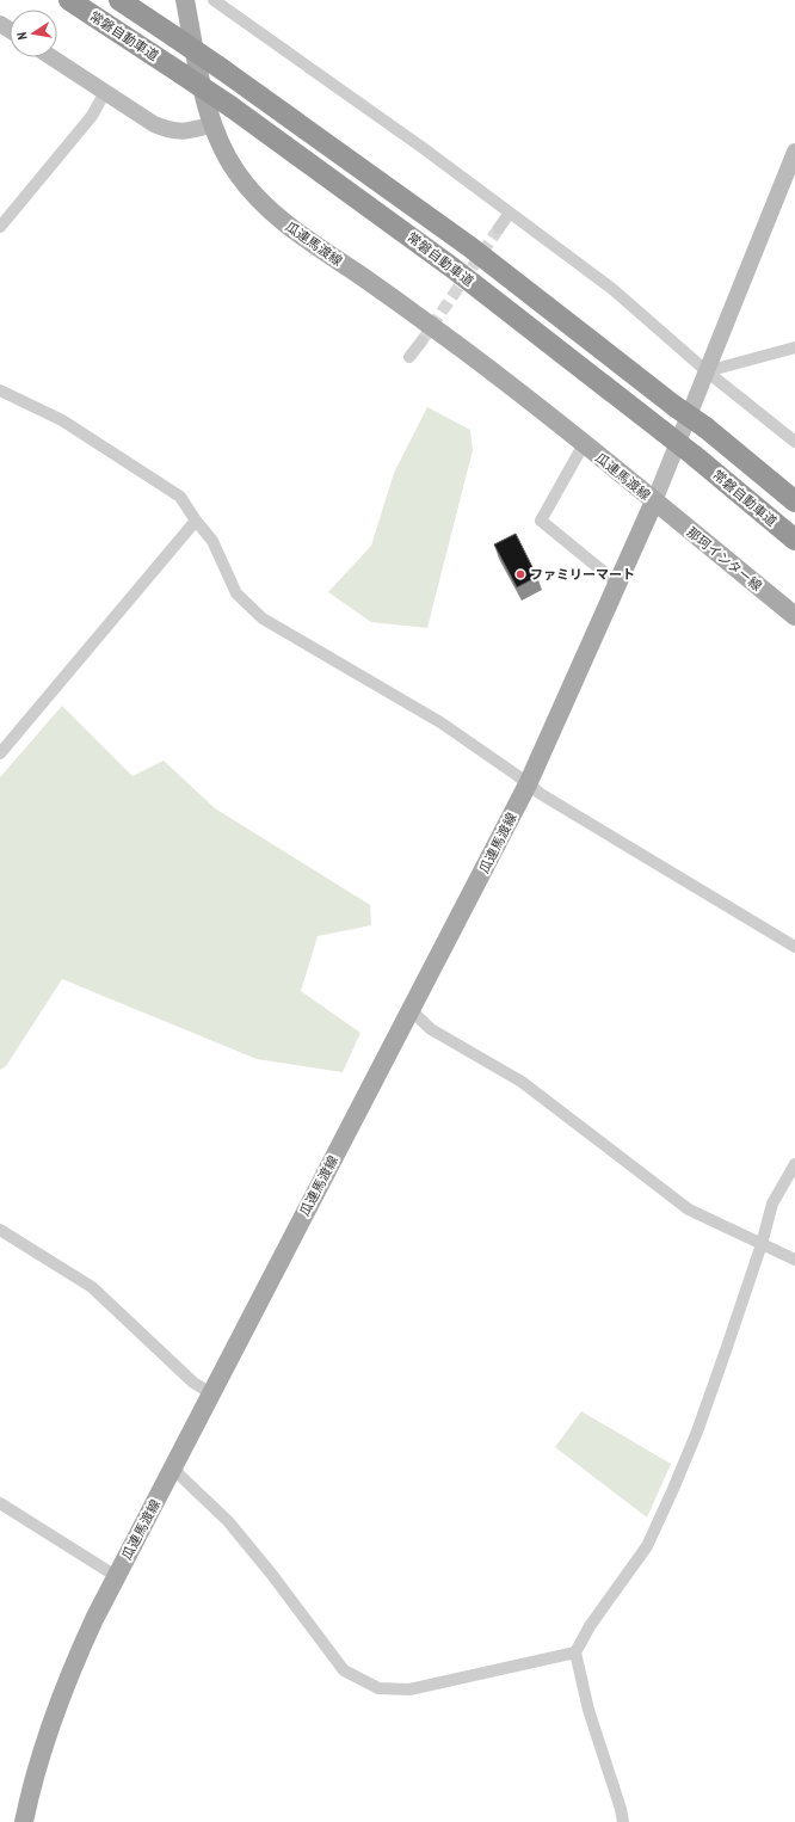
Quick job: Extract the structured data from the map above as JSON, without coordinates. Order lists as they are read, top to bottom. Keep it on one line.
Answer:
{"streets":{"highway":["常磐自動車道"],"main road":["瓜連馬渡線","那珂インター線"]},"crossings":[["瓜連馬渡線","那珂インター線"]],"places":["ファミリーマート"],"north":"left"}
